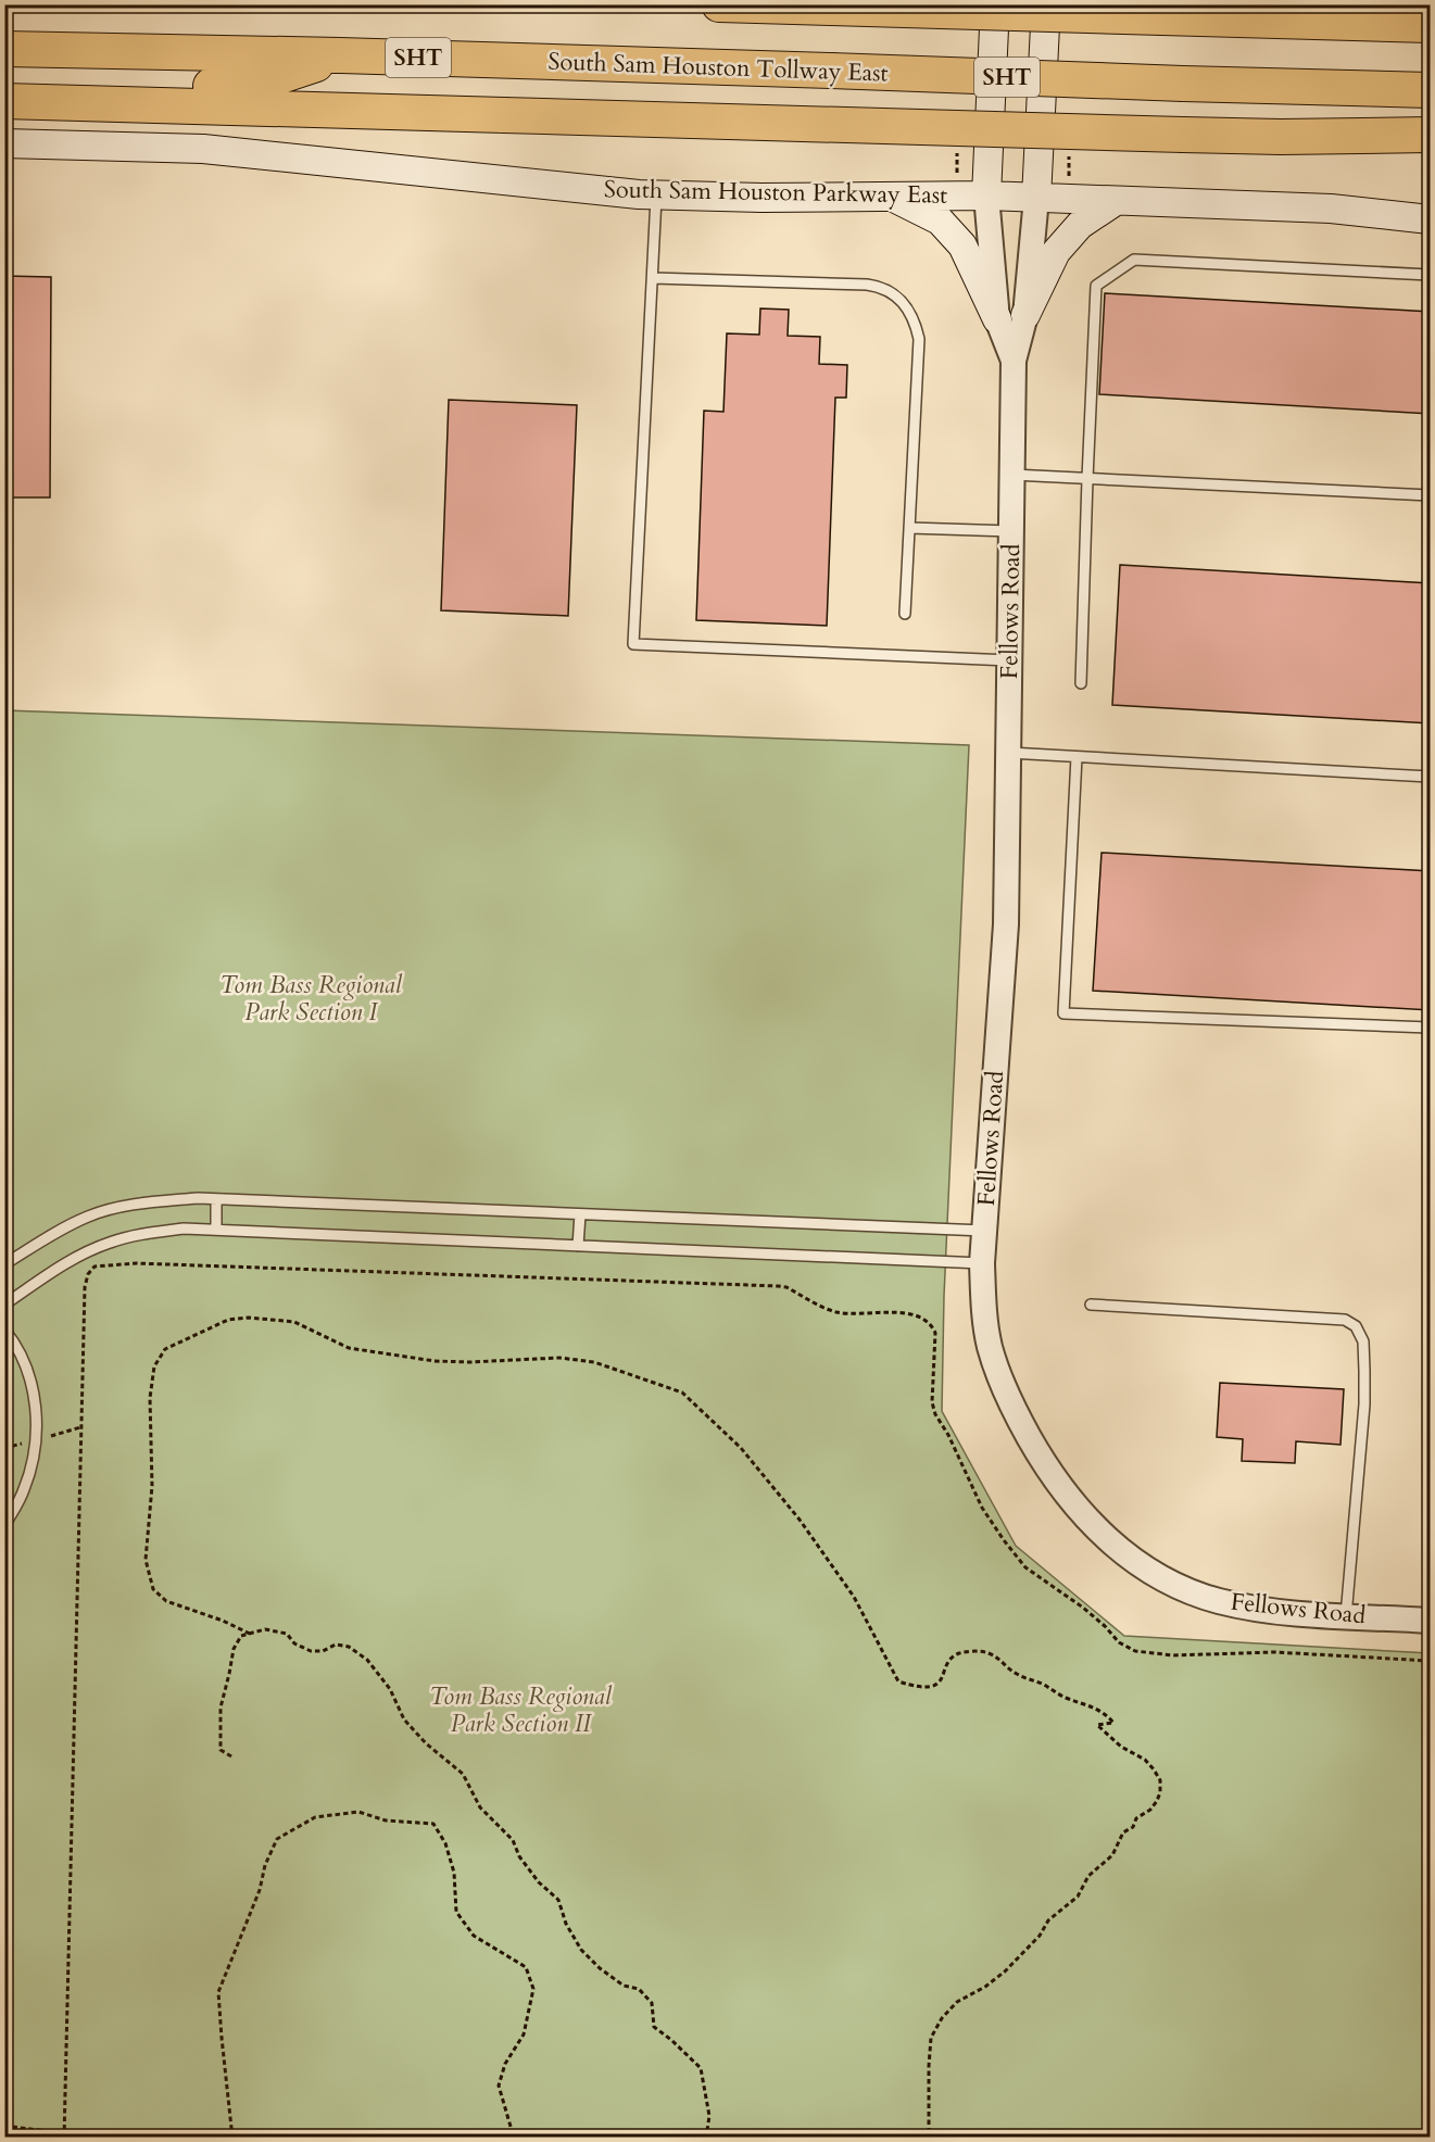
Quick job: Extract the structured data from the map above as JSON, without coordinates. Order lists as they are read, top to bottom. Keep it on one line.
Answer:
{"streets":{"highway":["SHT","South Sam Houston Tollway East"],"main road":["South Sam Houston Parkway East"],"street":["Fellows Road"]},"crossings":[["South Sam Houston Parkway East","Fellows Road"]],"parks":["Tom Bass Regional Park Section I","Tom Bass Regional Park Section II"]}
